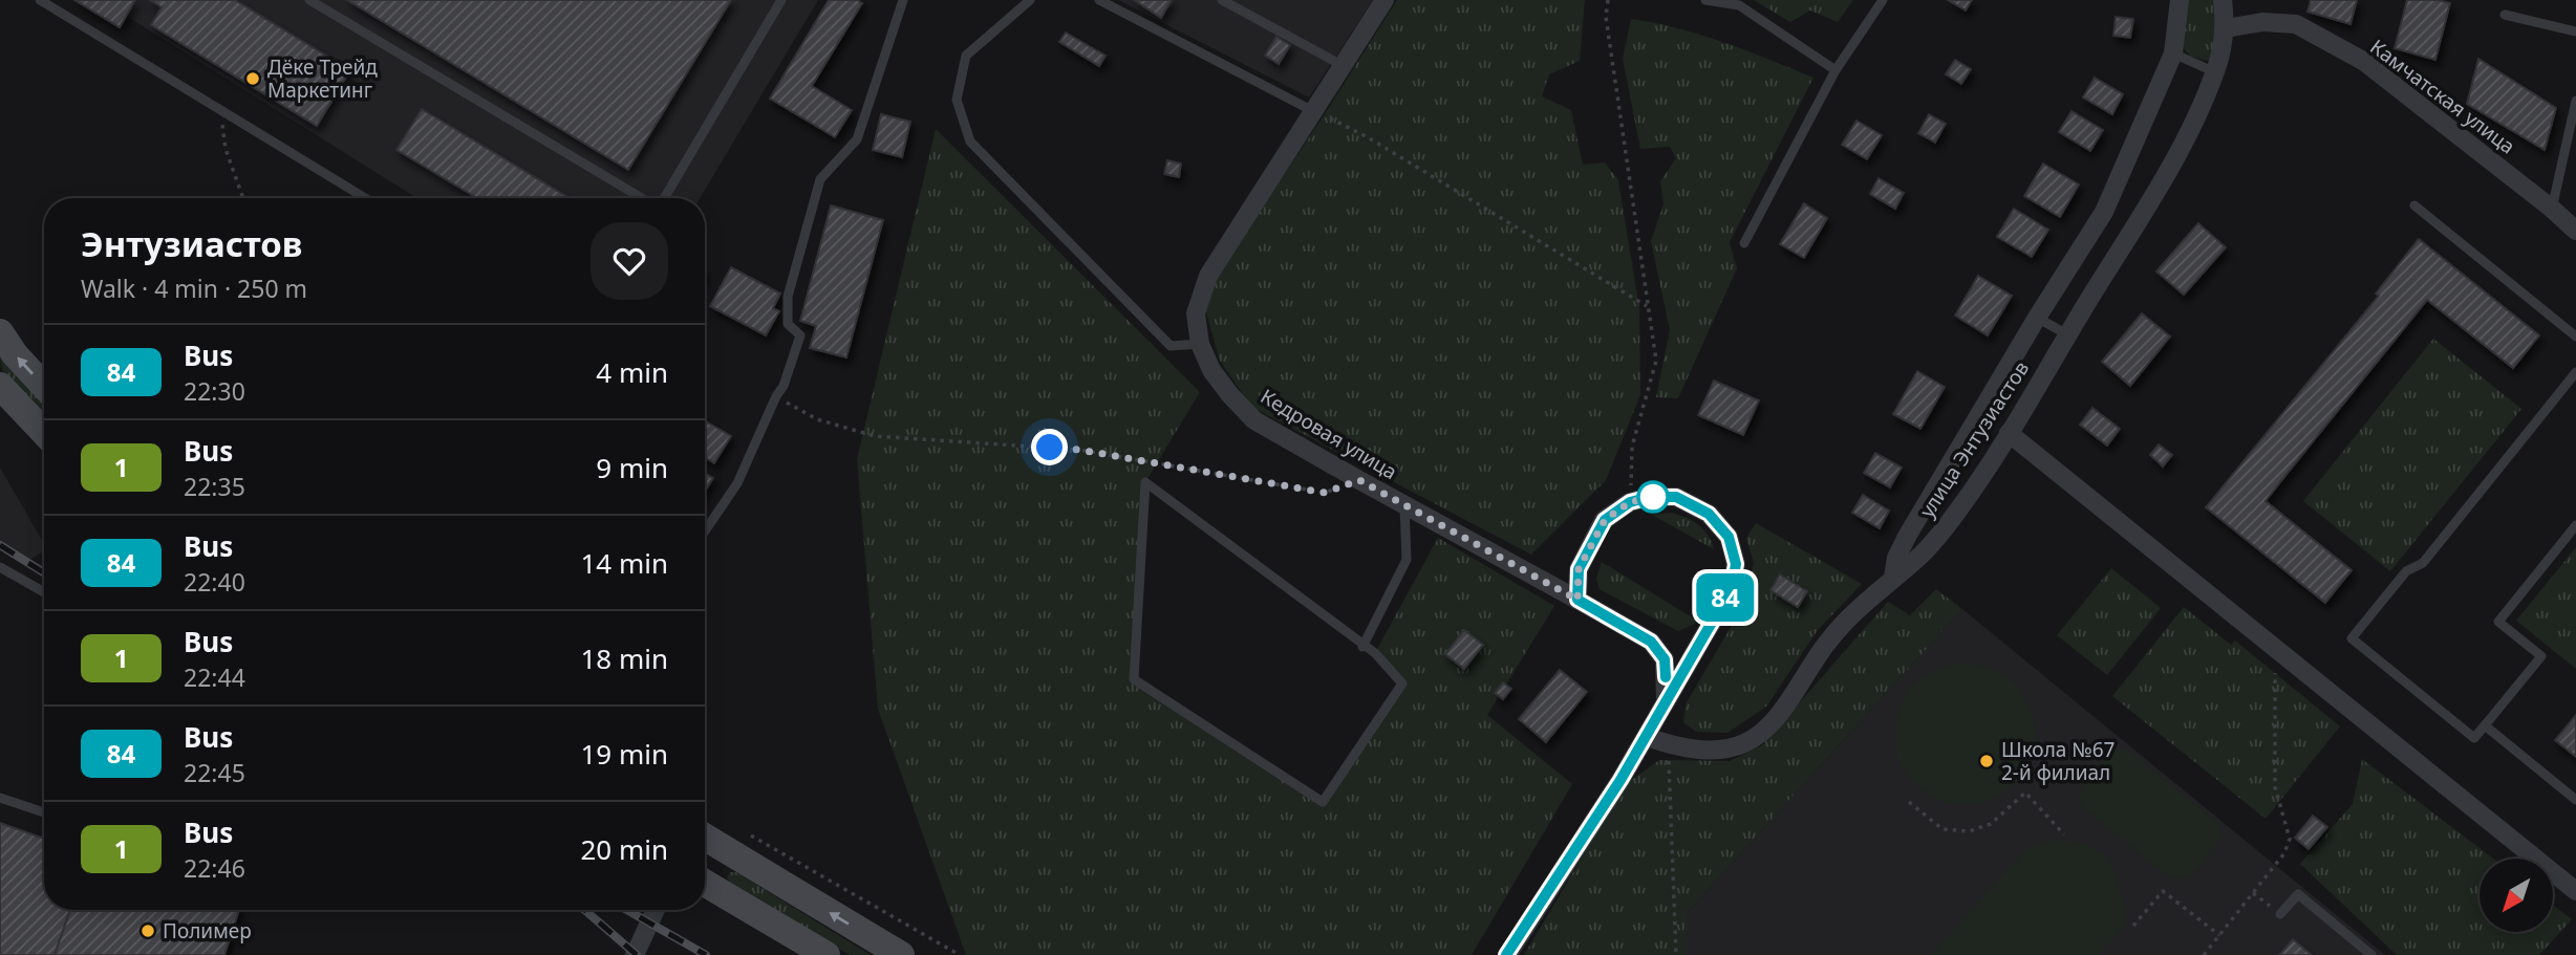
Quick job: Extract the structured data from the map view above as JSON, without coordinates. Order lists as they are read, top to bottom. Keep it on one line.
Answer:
{"streets":{"street":["Камчатская улица","Кедровая улица","улица Энтузиастов"]},"crossings":[["Камчатская улица","улица Энтузиастов"]],"places":["Дёке Трейд Маркетинг","Школа №67 2-й филиал","Полимер"],"lines":["bus line 84"],"north":"bottom left","page":{"on_map":"84","heading":["Энтузиастов","Walk · 4 min · 250 m"],"list":[{"mark":"84","name":"Bus","note":"22:30","value":"4 min"},{"mark":"1","name":"Bus","note":"22:35","value":"9 min"},{"mark":"84","name":"Bus","note":"22:40","value":"14 min"},{"mark":"1","name":"Bus","note":"22:44","value":"18 min"},{"mark":"84","name":"Bus","note":"22:45","value":"19 min"},{"mark":"1","name":"Bus","note":"22:46","value":"20 min"}]}}
